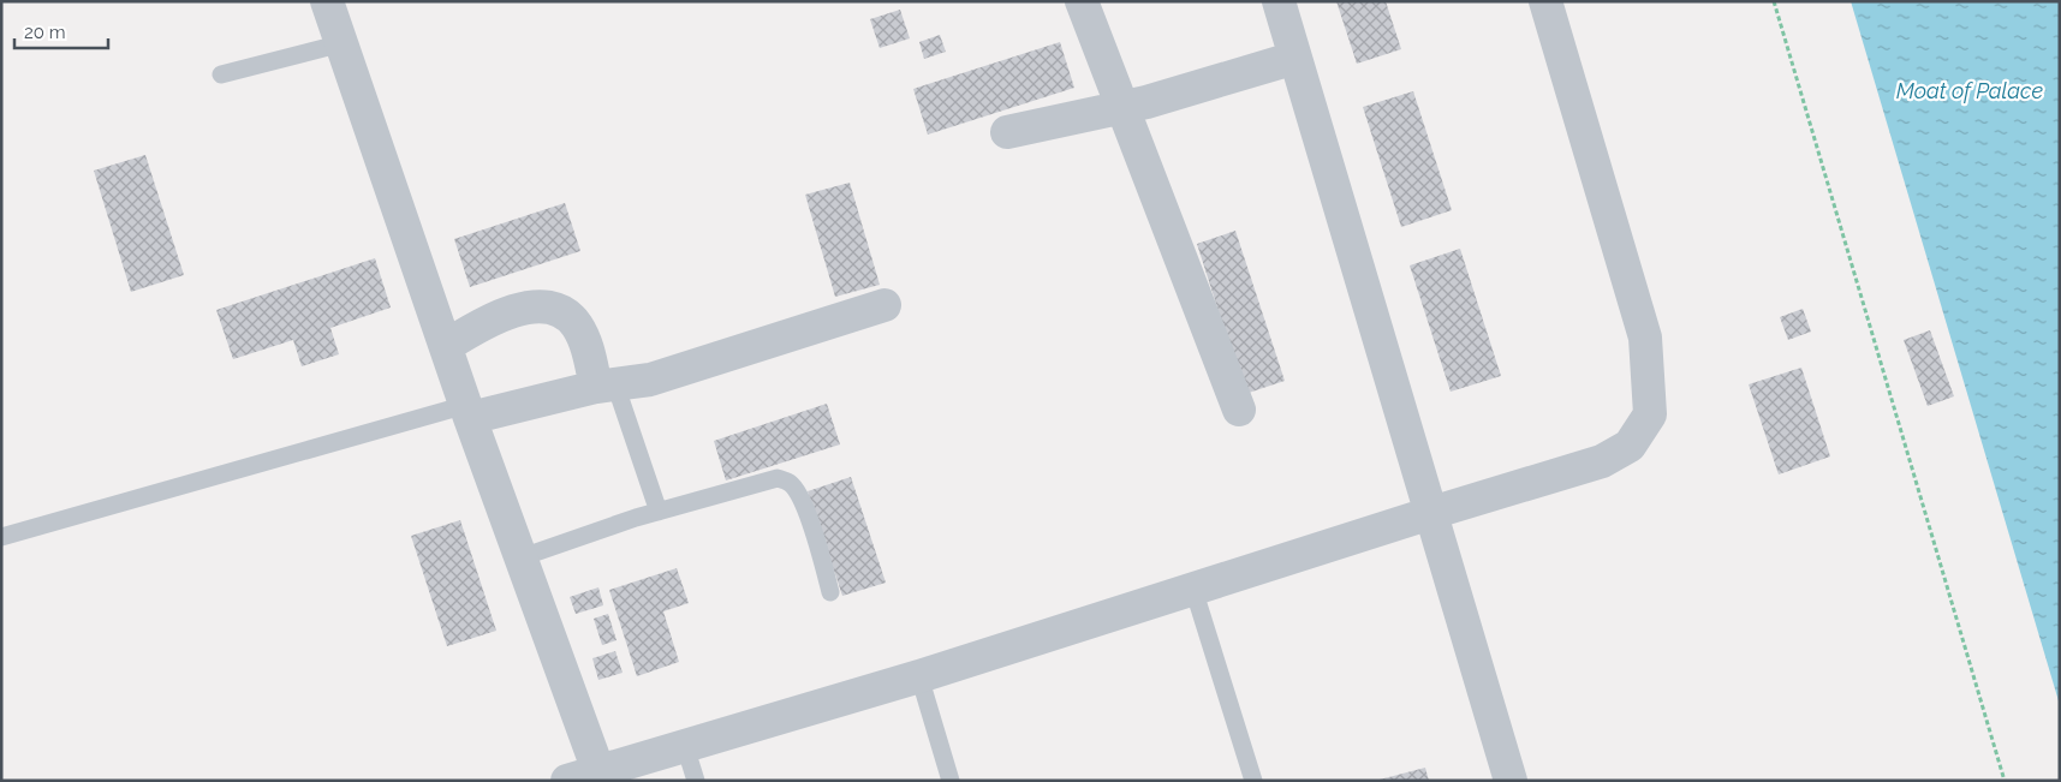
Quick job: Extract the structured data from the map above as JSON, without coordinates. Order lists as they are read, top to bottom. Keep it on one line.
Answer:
{"water":["Moat of Palace"],"scale_bar":"20 m"}
